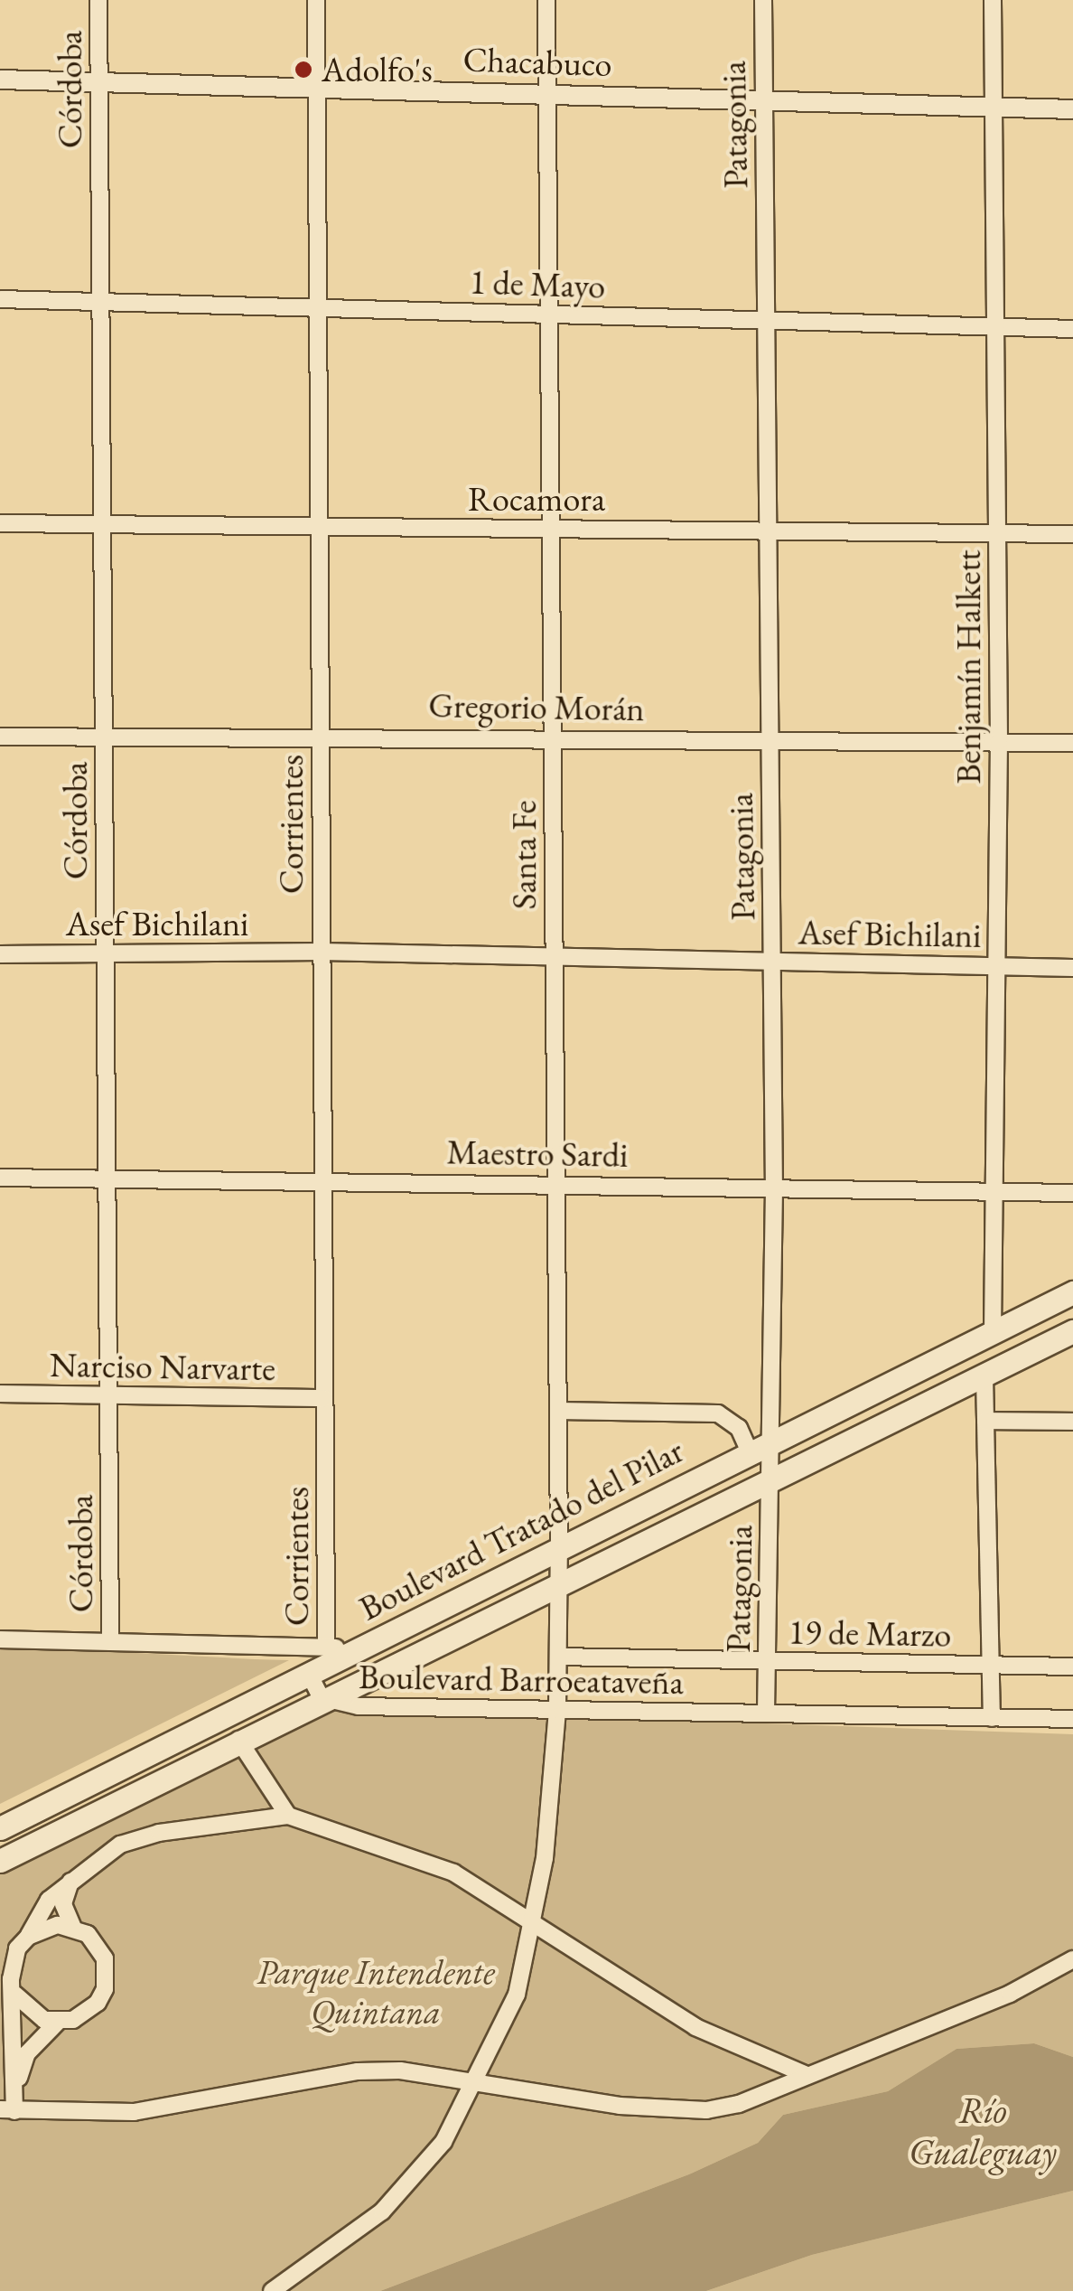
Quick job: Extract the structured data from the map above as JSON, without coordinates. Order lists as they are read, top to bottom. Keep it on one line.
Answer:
{"streets":{"main road":["Boulevard Tratado del Pilar"],"street":["Chacabuco","Córdoba","Patagonia","1 de Mayo","Rocamora","Benjamín Halkett","Gregorio Morán","Corrientes","Santa Fe","Asef Bichilani","Maestro Sardi","Narciso Narvarte","19 de Marzo","Boulevard Barroeataveña"]},"crossings":[["Chacabuco","Córdoba"],["Chacabuco","Patagonia"],["Chacabuco","Benjamín Halkett"],["Chacabuco","Corrientes"],["Chacabuco","Santa Fe"],["Córdoba","1 de Mayo"],["Córdoba","Rocamora"],["Córdoba","Gregorio Morán"],["Córdoba","Asef Bichilani"],["Córdoba","Maestro Sardi"],["Córdoba","Narciso Narvarte"],["Patagonia","1 de Mayo"],["Patagonia","Rocamora"],["Patagonia","Gregorio Morán"],["Patagonia","Asef Bichilani"],["Patagonia","Maestro Sardi"],["Patagonia","Boulevard Tratado del Pilar"],["Patagonia","19 de Marzo"],["Patagonia","Boulevard Barroeataveña"],["1 de Mayo","Benjamín Halkett"],["1 de Mayo","Corrientes"],["1 de Mayo","Santa Fe"],["Rocamora","Benjamín Halkett"],["Rocamora","Corrientes"],["Rocamora","Santa Fe"],["Benjamín Halkett","Gregorio Morán"],["Benjamín Halkett","Asef Bichilani"],["Benjamín Halkett","Maestro Sardi"],["Benjamín Halkett","Boulevard Tratado del Pilar"],["Gregorio Morán","Corrientes"],["Gregorio Morán","Santa Fe"],["Corrientes","Asef Bichilani"],["Corrientes","Maestro Sardi"],["Corrientes","Narciso Narvarte"],["Santa Fe","Asef Bichilani"],["Santa Fe","Maestro Sardi"],["Santa Fe","Boulevard Tratado del Pilar"],["Santa Fe","19 de Marzo"],["Santa Fe","Boulevard Barroeataveña"],["Boulevard Tratado del Pilar","Boulevard Barroeataveña"]],"water":["Río Gualeguay"],"parks":["Parque Intendente Quintana"],"places":["Adolfo's"]}
